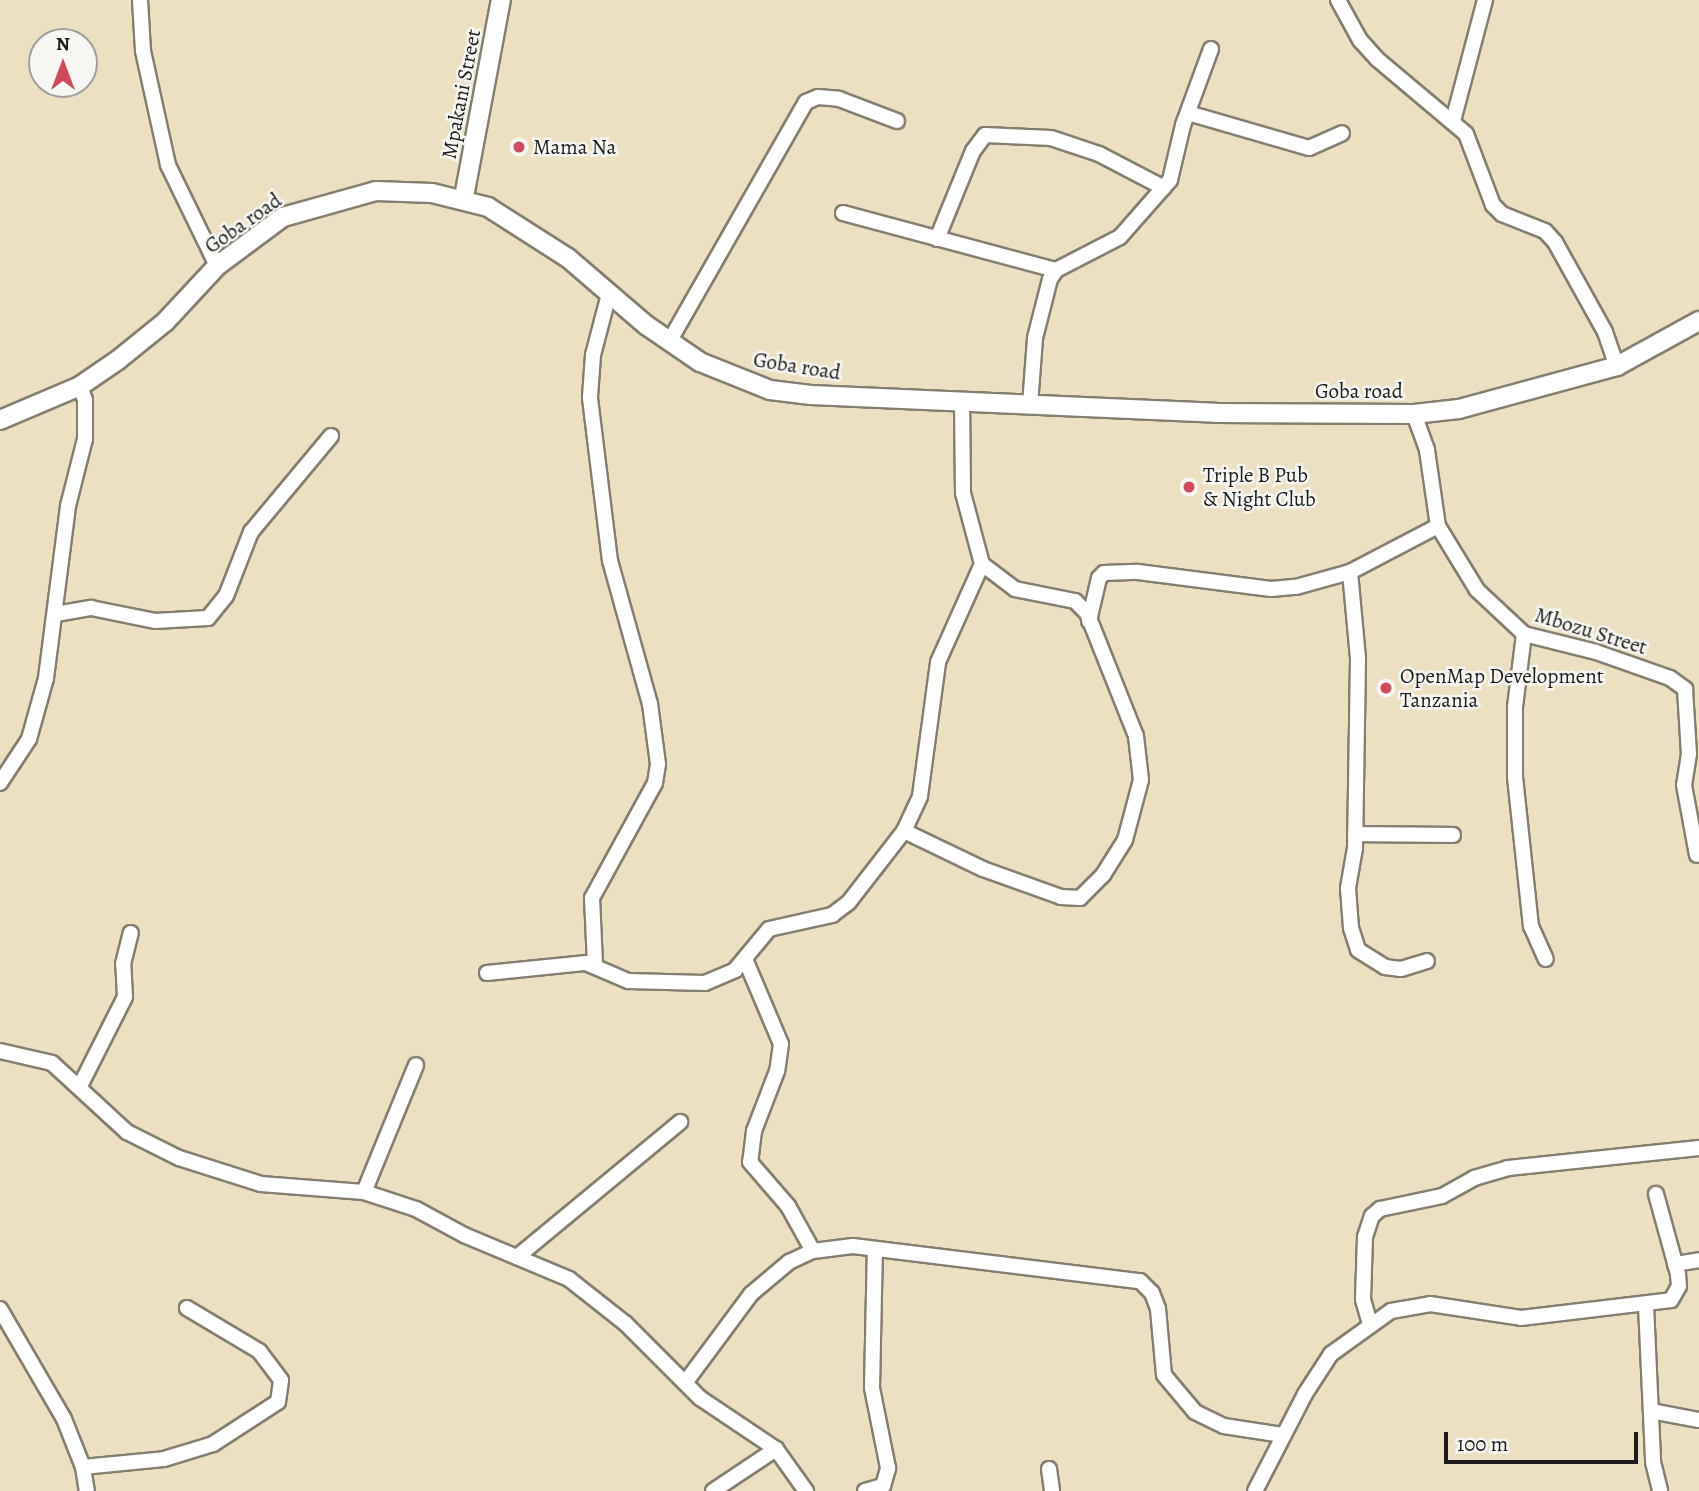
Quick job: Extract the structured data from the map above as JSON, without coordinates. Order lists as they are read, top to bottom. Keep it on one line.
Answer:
{"streets":{"street":["Mpakani Street","Goba road","Mbozu Street"]},"crossings":[["Mpakani Street","Goba road"],["Goba road","Mbozu Street"]],"places":["Mama Na","Triple B Pub & Night Club","OpenMap Development Tanzania"],"scale_bar":"100 m","north":"top"}
